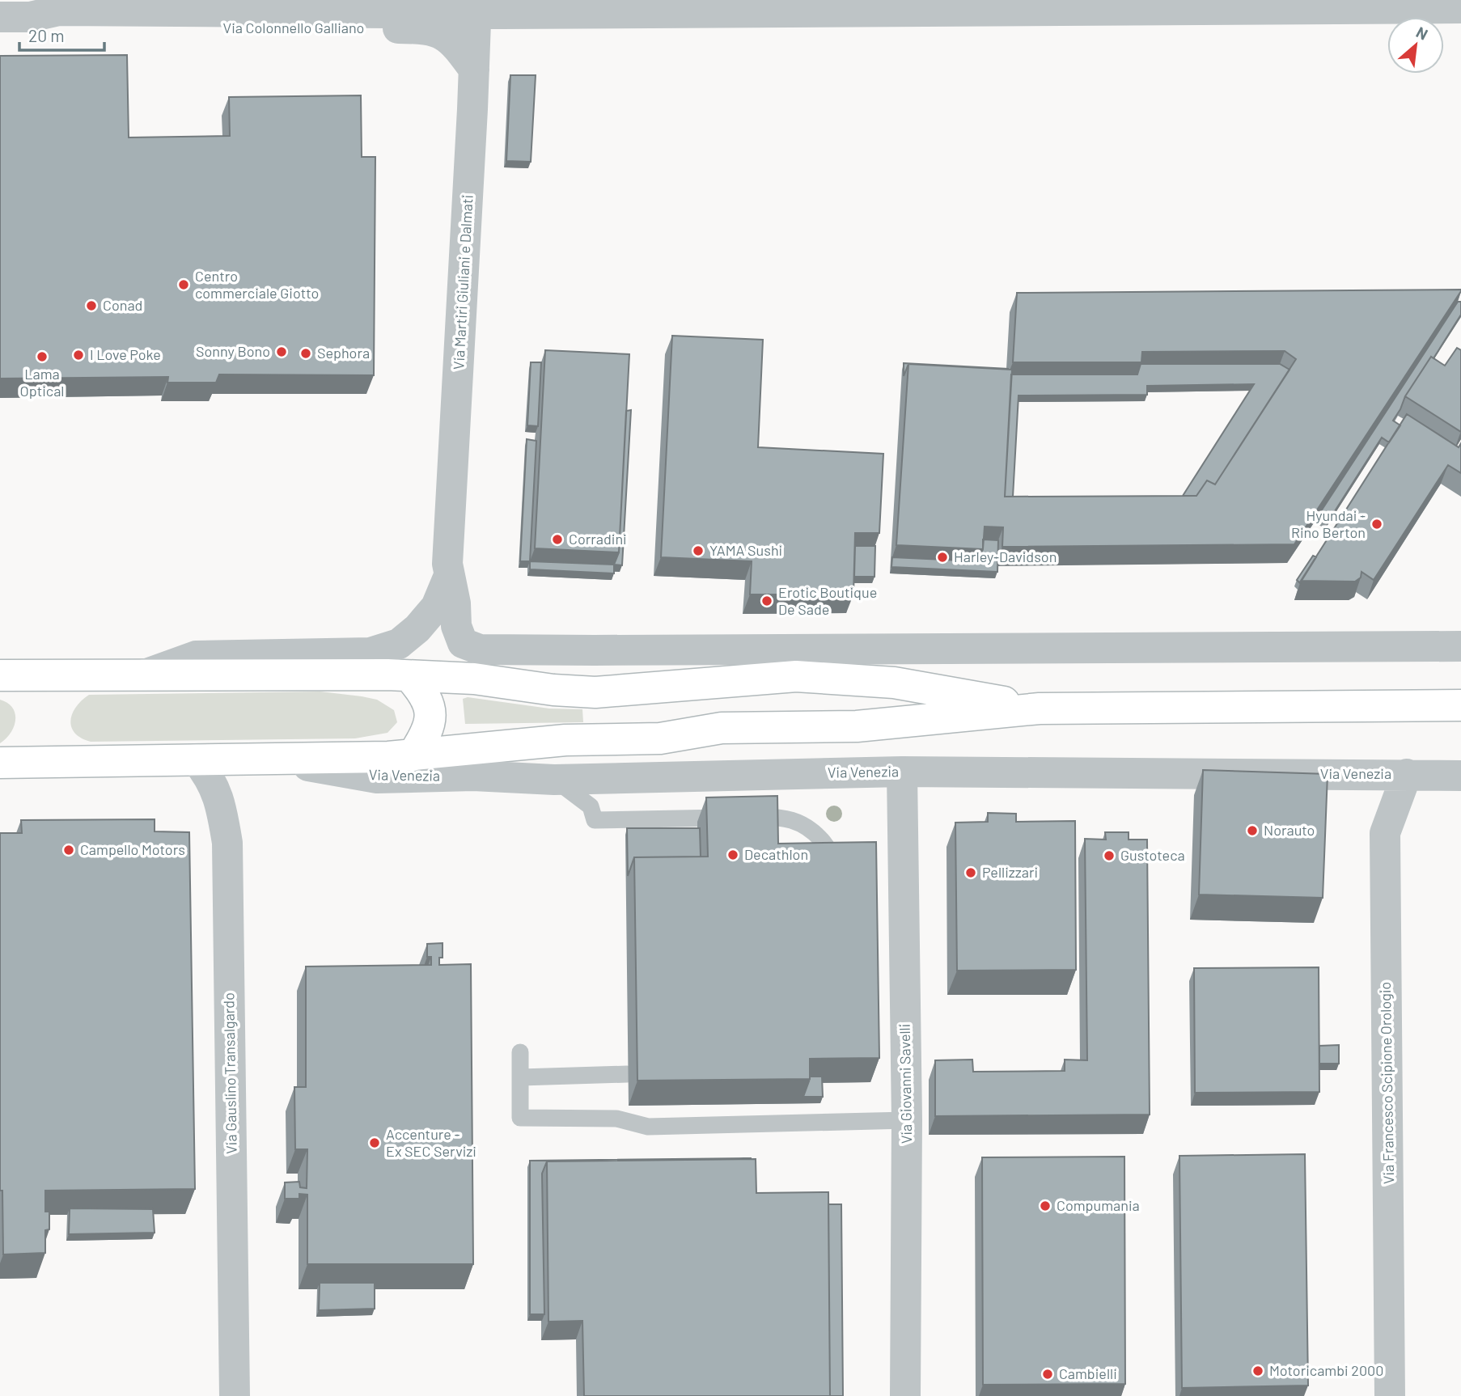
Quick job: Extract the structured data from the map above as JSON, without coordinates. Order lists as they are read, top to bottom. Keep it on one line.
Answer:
{"streets":{"main road":["Via Venezia"],"street":["Via Colonnello Galliano","Via Martiri Giuliani e Dalmati","Via Gauslino Transalgardo","Via Francesco Scipione Orologio","Via Giovanni Savelli"]},"crossings":[["Via Colonnello Galliano","Via Martiri Giuliani e Dalmati"],["Via Martiri Giuliani e Dalmati","Via Venezia"],["Via Venezia","Via Gauslino Transalgardo"],["Via Venezia","Via Francesco Scipione Orologio"],["Via Venezia","Via Giovanni Savelli"]],"places":["Centro commerciale Giotto","Conad","Sonny Bono","Sephora","I Love Poke","Lama Optical","Hyundai - Rino Berton","Corradini","YAMA Sushi","Harley-Davidson","Erotic Boutique De Sade","Norauto","Campello Motors","Decathlon","Gustoteca","Pellizzari","Accenture - Ex SEC Servizi","Compumania","Motoricambi 2000","Cambielli"],"scale_bar":"20 m","north":"top right"}
